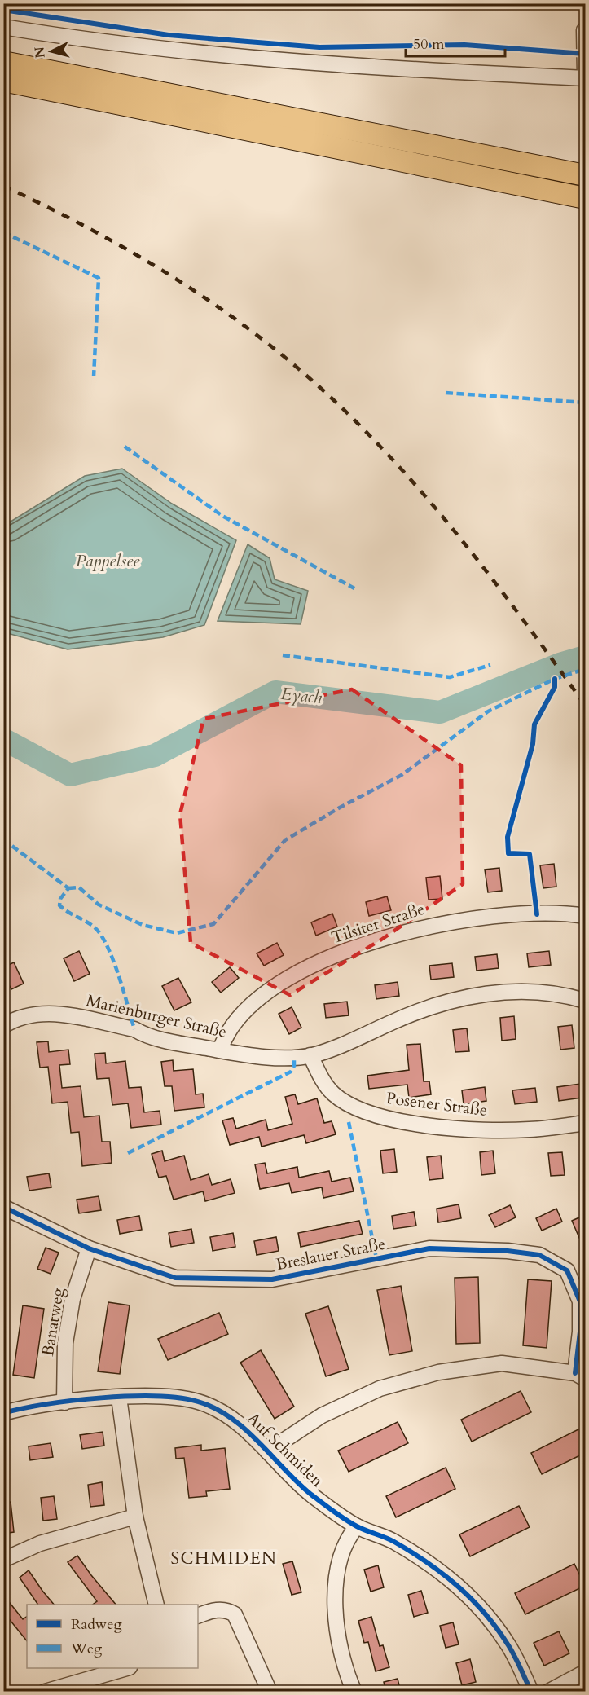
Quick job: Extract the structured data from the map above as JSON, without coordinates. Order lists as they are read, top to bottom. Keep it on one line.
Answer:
{"streets":{"street":["Tilsiter Straße","Marienburger Straße","Posener Straße","Breslauer Straße","Banatweg","Auf Schmiden"]},"crossings":[["Tilsiter Straße","Marienburger Straße"],["Marienburger Straße","Posener Straße"],["Breslauer Straße","Banatweg"],["Banatweg","Auf Schmiden"]],"districts":["SCHMIDEN"],"water":["Pappelsee","Eyach"],"legend":["Radweg","Weg"],"scale_bar":"50 m","north":"left"}
